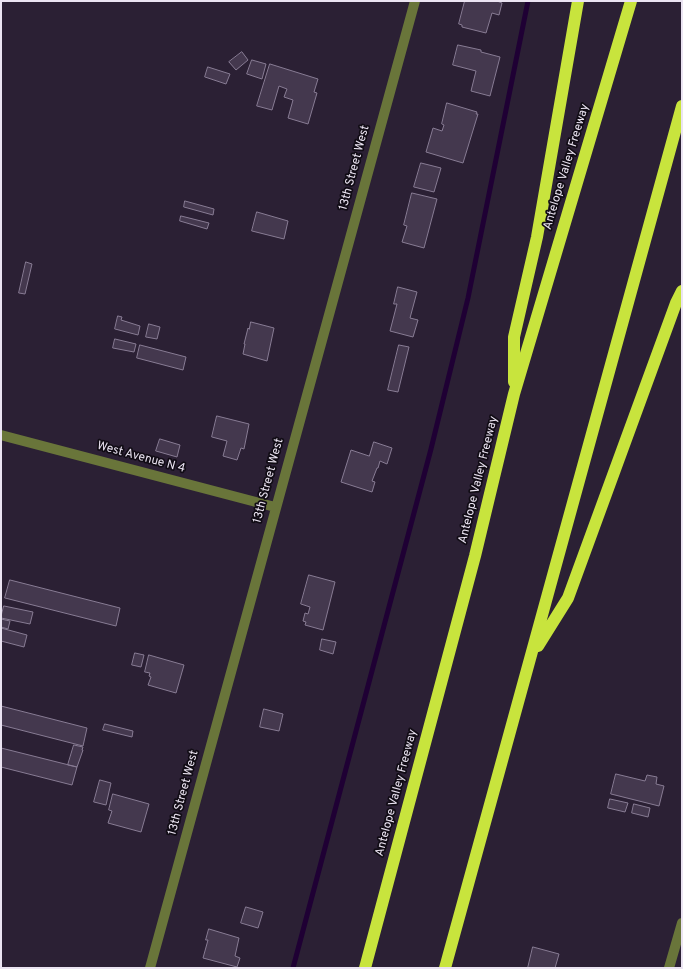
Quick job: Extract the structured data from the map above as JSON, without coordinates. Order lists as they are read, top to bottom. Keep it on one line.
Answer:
{"streets":{"highway":["Antelope Valley Freeway"],"street":["13th Street West","West Avenue N 4"]},"crossings":[["13th Street West","West Avenue N 4"]]}
